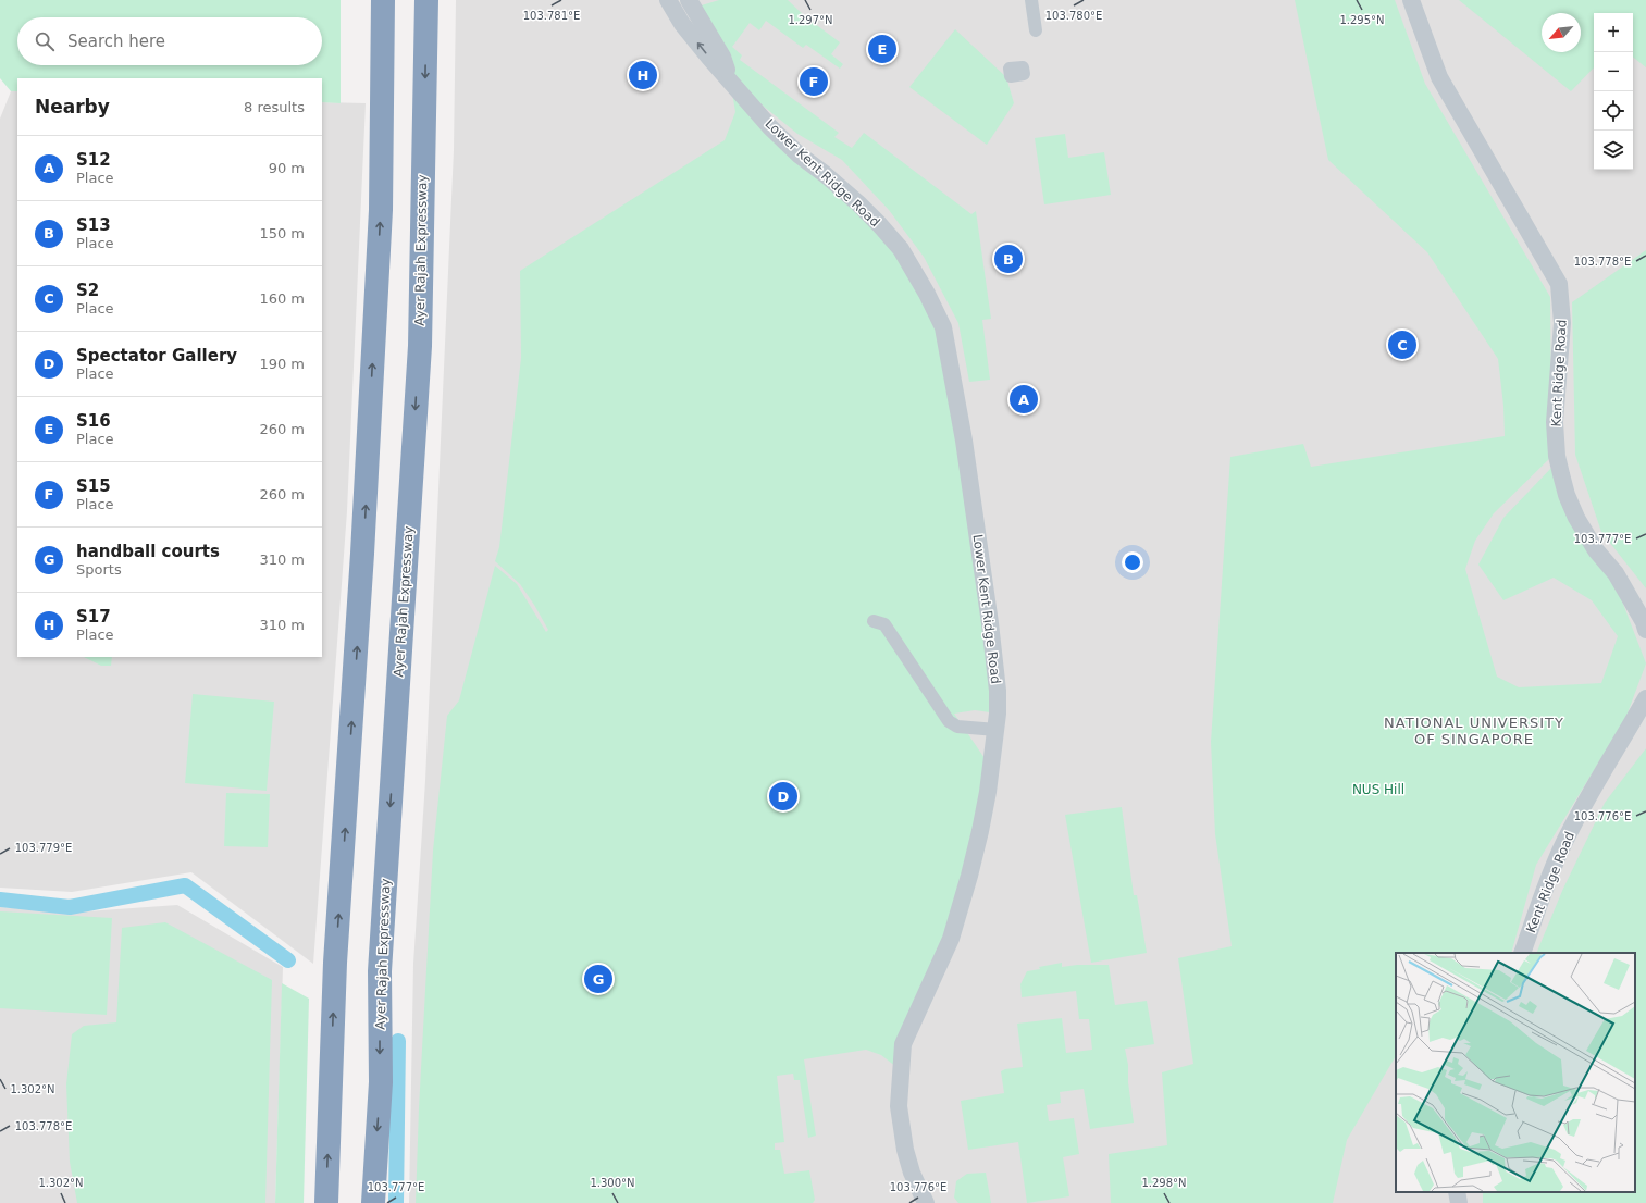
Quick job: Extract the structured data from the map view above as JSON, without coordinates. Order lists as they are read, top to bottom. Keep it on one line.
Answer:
{"streets":{"highway":["Ayer Rajah Expressway"],"street":["Lower Kent Ridge Road","Kent Ridge Road"]},"districts":["NATIONAL UNIVERSITY OF SINGAPORE"],"parks":["NUS Hill"],"north":"bottom left","page":{"map_buttons":["+","−"],"search":"Search here","pins":["E","H","F","B","C","A","D","G"],"heading":["Nearby","8 results"],"list":[{"mark":"A","name":"S12","note":"Place","value":"90 m"},{"mark":"B","name":"S13","note":"Place","value":"150 m"},{"mark":"C","name":"S2","note":"Place","value":"160 m"},{"mark":"D","name":"Spectator Gallery","note":"Place","value":"190 m"},{"mark":"E","name":"S16","note":"Place","value":"260 m"},{"mark":"F","name":"S15","note":"Place","value":"260 m"},{"mark":"G","name":"handball courts","note":"Sports","value":"310 m"},{"mark":"H","name":"S17","note":"Place","value":"310 m"}]},"coordinates":["103.780°E","103.781°E","1.295°N","1.297°N","103.778°E","103.777°E","103.776°E","103.779°E","1.302°N","1.300°N","1.298°N"]}
